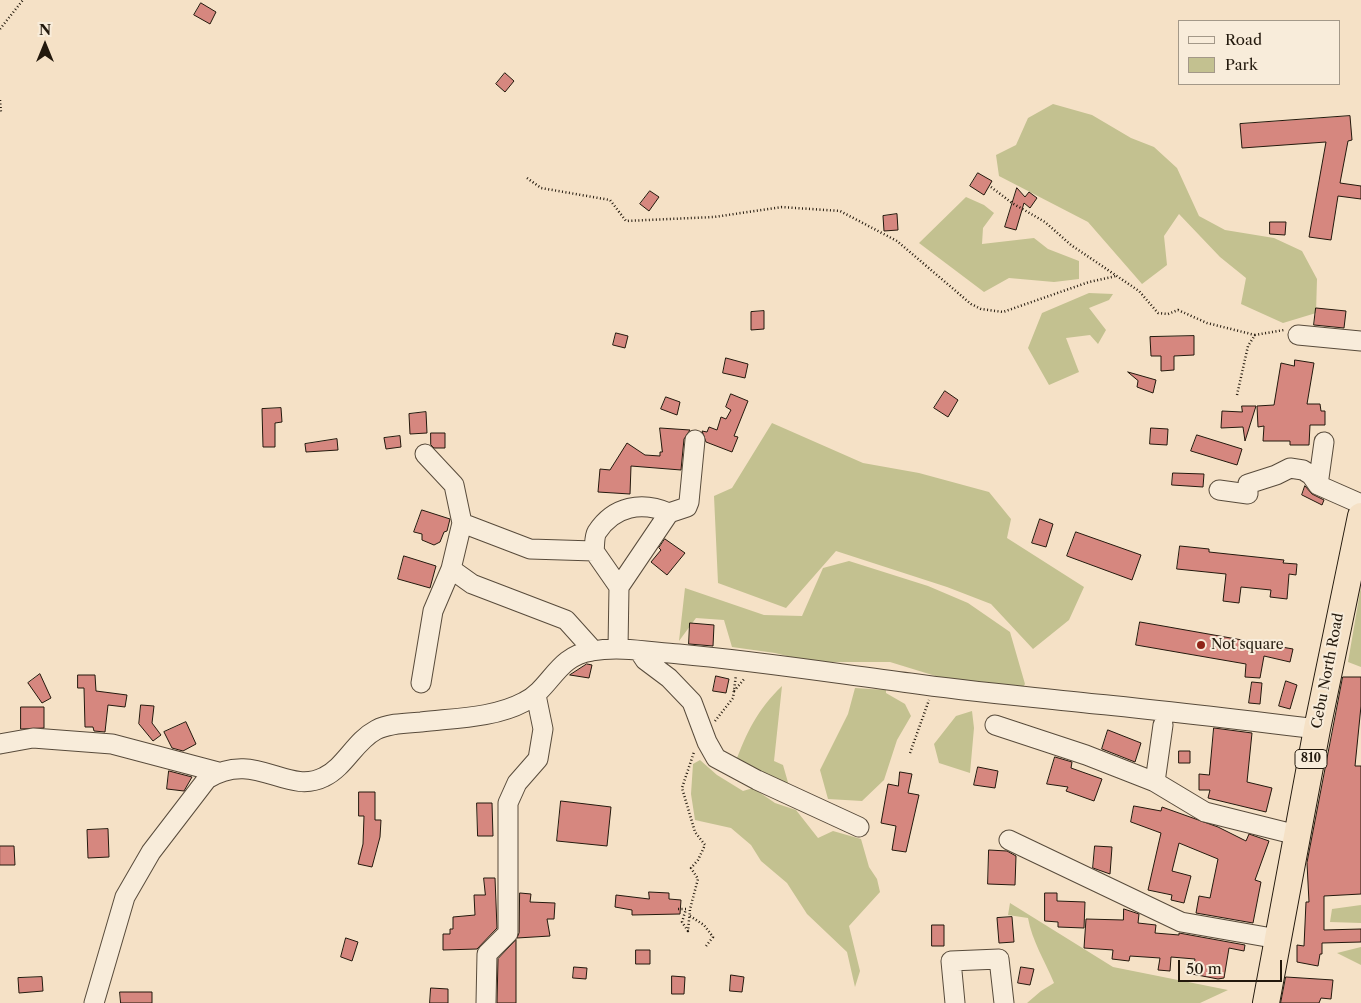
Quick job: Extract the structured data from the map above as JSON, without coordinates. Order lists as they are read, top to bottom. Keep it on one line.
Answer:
{"streets":{"highway":["Cebu North Road","810"]},"places":["Not square"],"legend":["Road","Park"],"scale_bar":"50 m","north":"top"}
